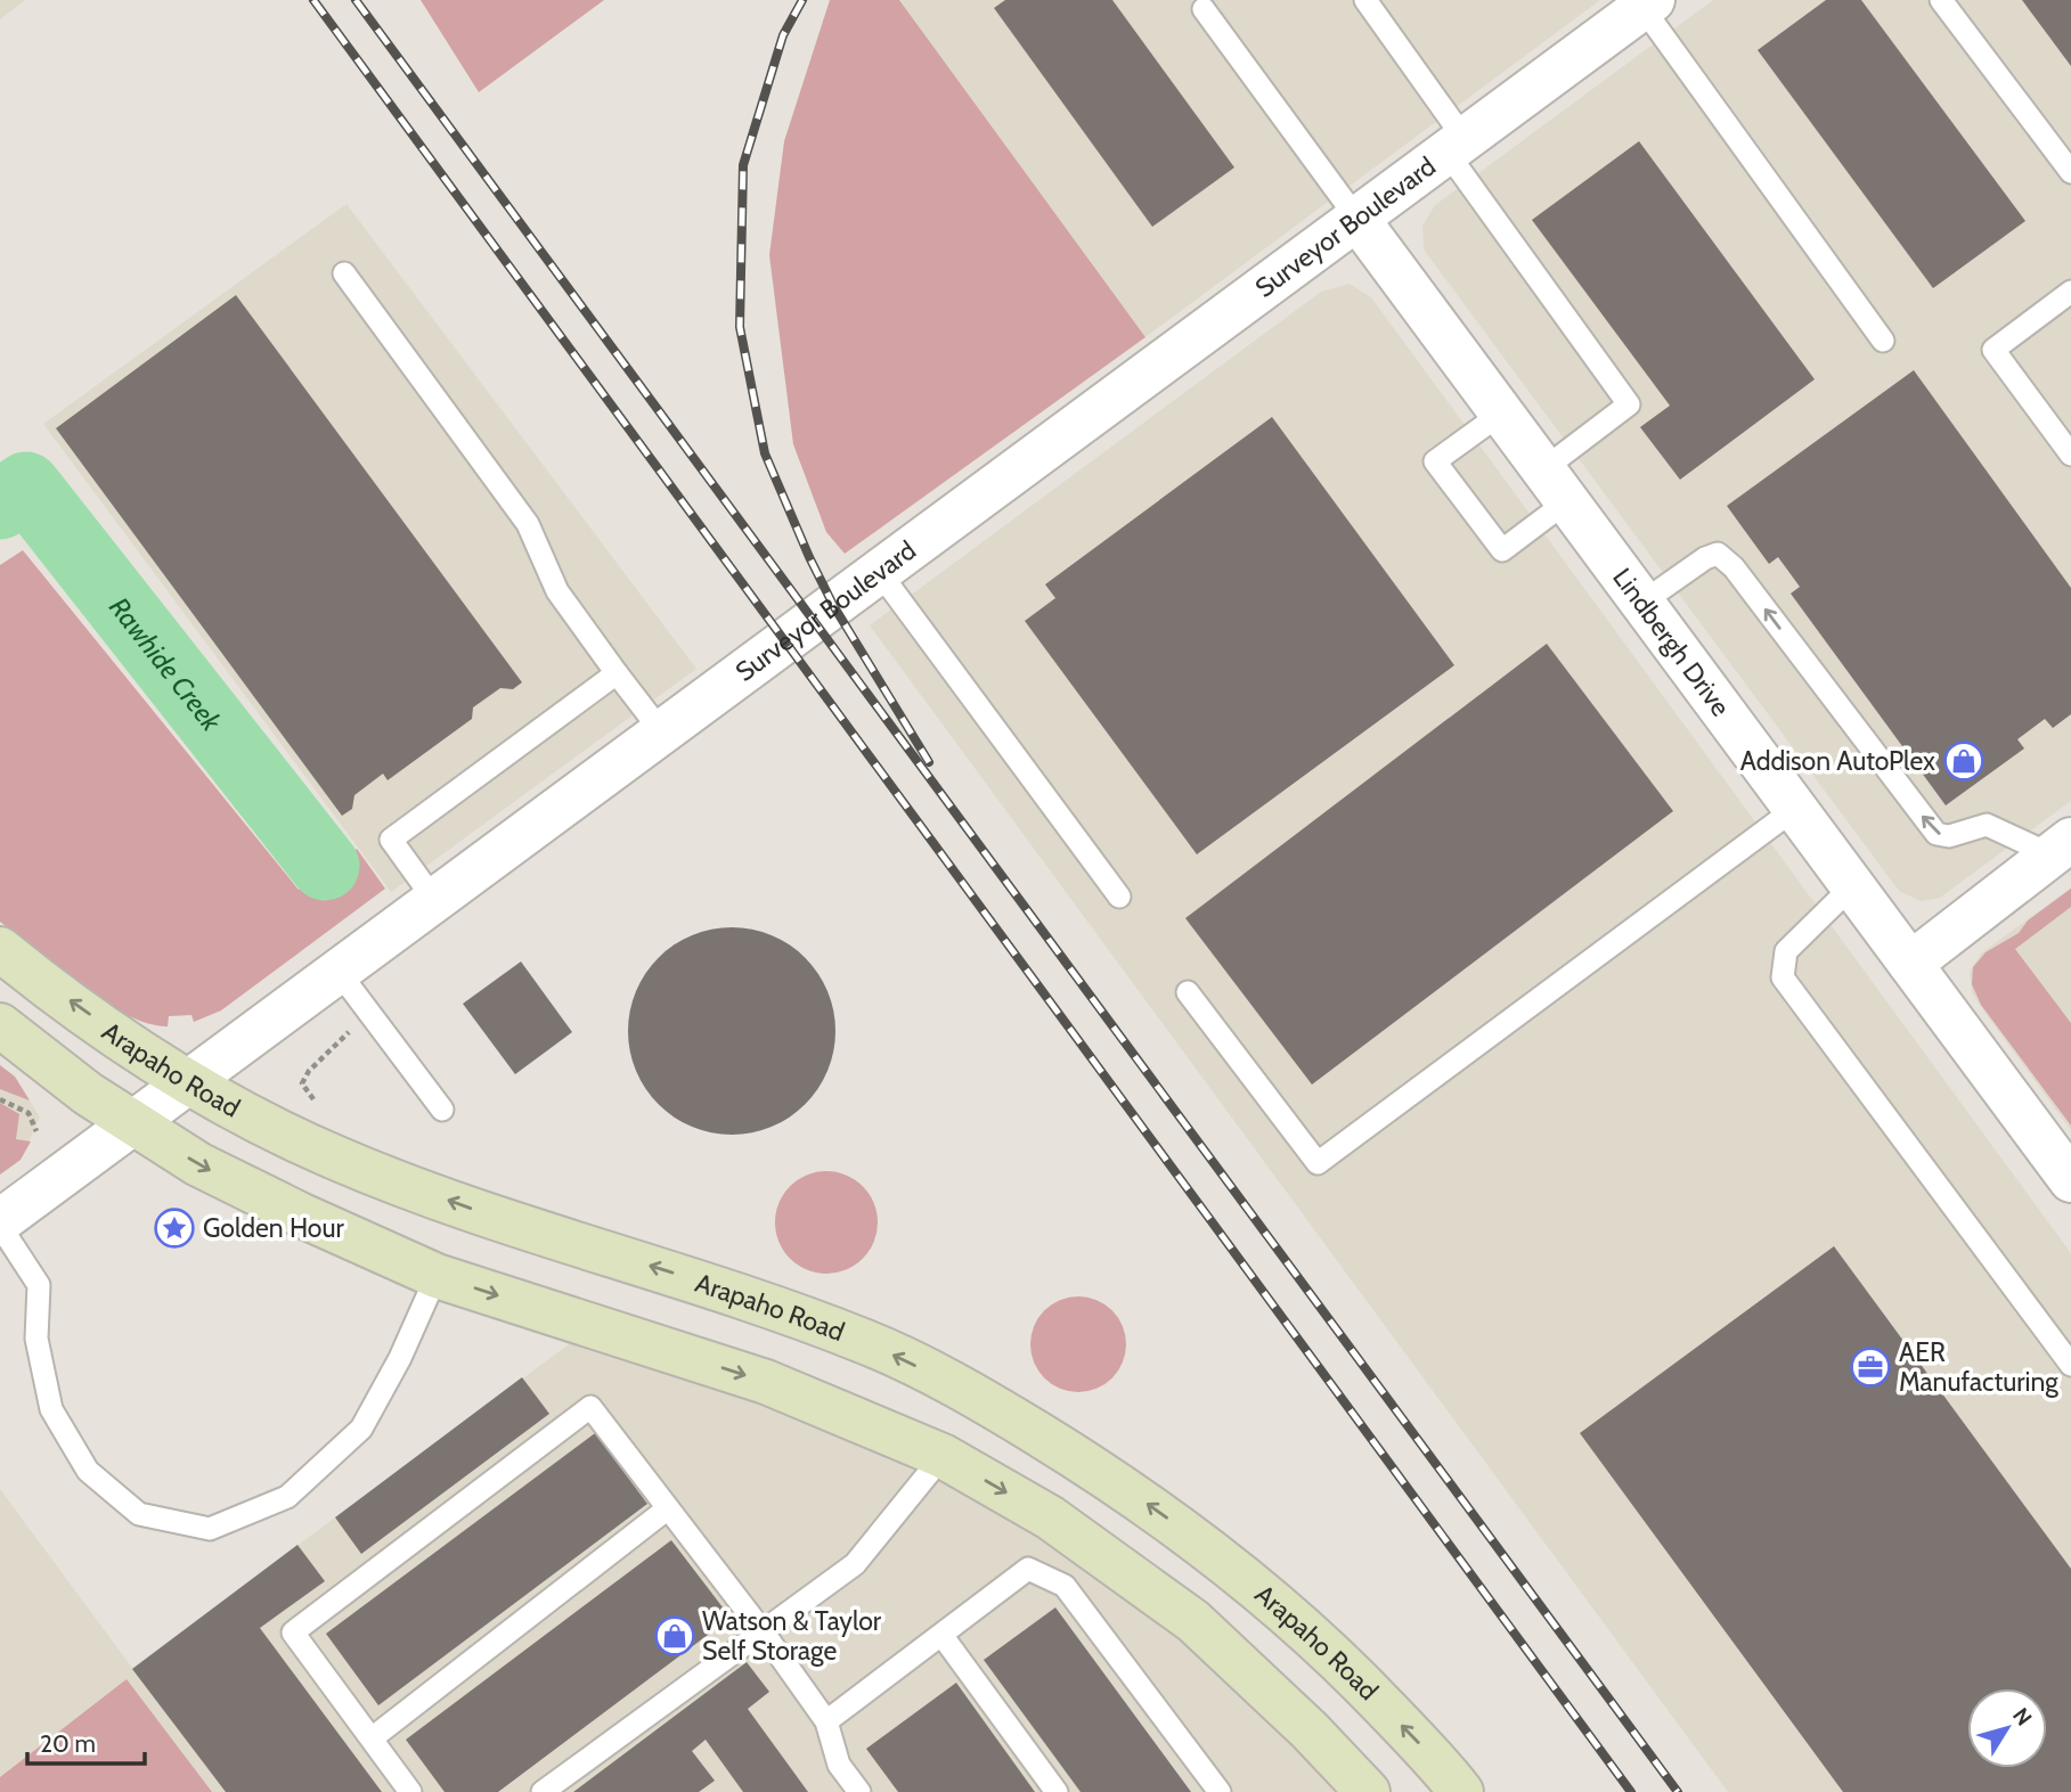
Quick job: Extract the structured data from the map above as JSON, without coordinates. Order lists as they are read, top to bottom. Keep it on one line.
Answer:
{"streets":{"main road":["Arapaho Road"],"street":["Surveyor Boulevard","Lindbergh Drive"]},"crossings":[["Surveyor Boulevard","Lindbergh Drive"],["Surveyor Boulevard","Arapaho Road"]],"water":["Rawhide Creek"],"places":{"shop":["Addison AutoPlex","Watson & Taylor Self Storage"],"place":["Golden Hour"],"office":["AER Manufacturing"]},"scale_bar":"20 m","north":"top right"}
